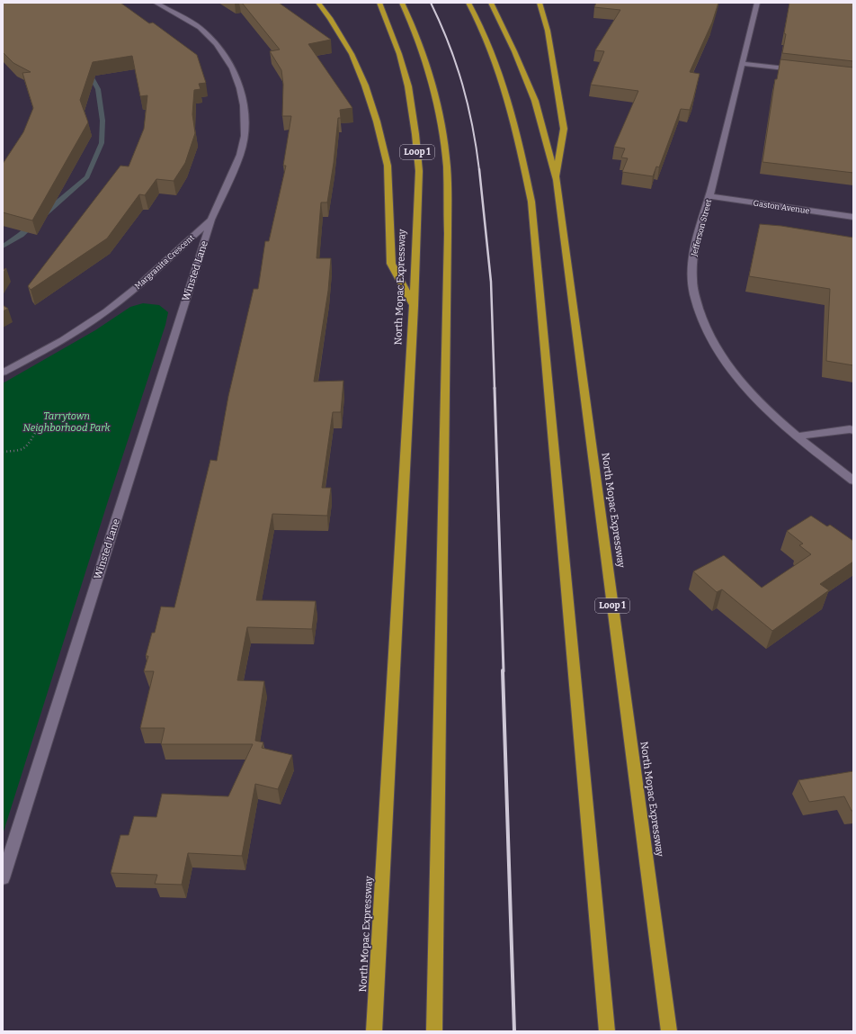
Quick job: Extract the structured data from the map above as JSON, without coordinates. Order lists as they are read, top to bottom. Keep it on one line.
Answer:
{"streets":{"highway":["Loop 1","North Mopac Expressway"],"street":["Gaston Avenue","Jefferson Street","Margranita Crescent","Winsted Lane"]},"crossings":[["Gaston Avenue","Jefferson Street"],["Margranita Crescent","Winsted Lane"]],"parks":["Tarrytown Neighborhood Park"]}
